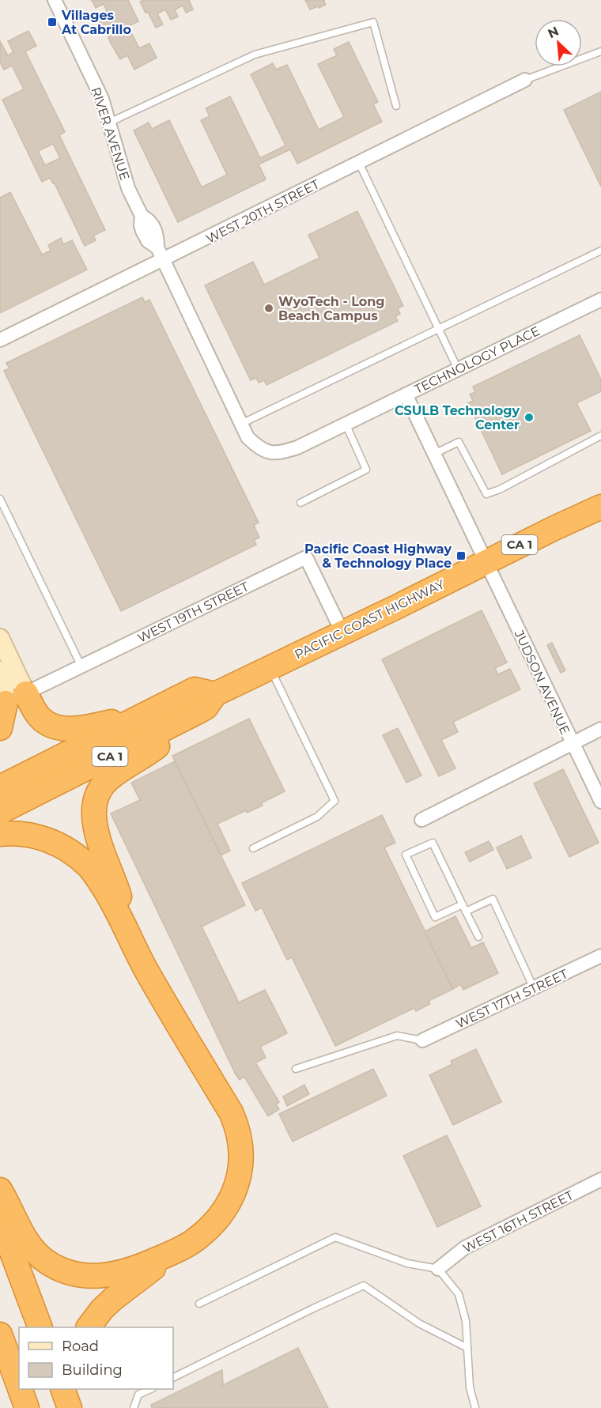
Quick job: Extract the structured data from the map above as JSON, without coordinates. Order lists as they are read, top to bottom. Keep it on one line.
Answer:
{"streets":{"highway":["CA 1","PACIFIC COAST HIGHWAY"],"street":["RIVER AVENUE","WEST 20TH STREET","TECHNOLOGY PLACE","WEST 19TH STREET","JUDSON AVENUE","WEST 17TH STREET","WEST 16TH STREET"]},"crossings":[["RIVER AVENUE","WEST 20TH STREET"],["RIVER AVENUE","TECHNOLOGY PLACE"],["WEST 20TH STREET","TECHNOLOGY PLACE"],["TECHNOLOGY PLACE","JUDSON AVENUE"],["CA 1","PACIFIC COAST HIGHWAY"],["WEST 19TH STREET","PACIFIC COAST HIGHWAY"],["PACIFIC COAST HIGHWAY","JUDSON AVENUE"]],"places":{"transit":["Villages At Cabrillo","Pacific Coast Highway & Technology Place"],"other":["WyoTech - Long Beach Campus","CSULB Technology Center"]},"legend":["Road","Building"],"north":"top left"}
